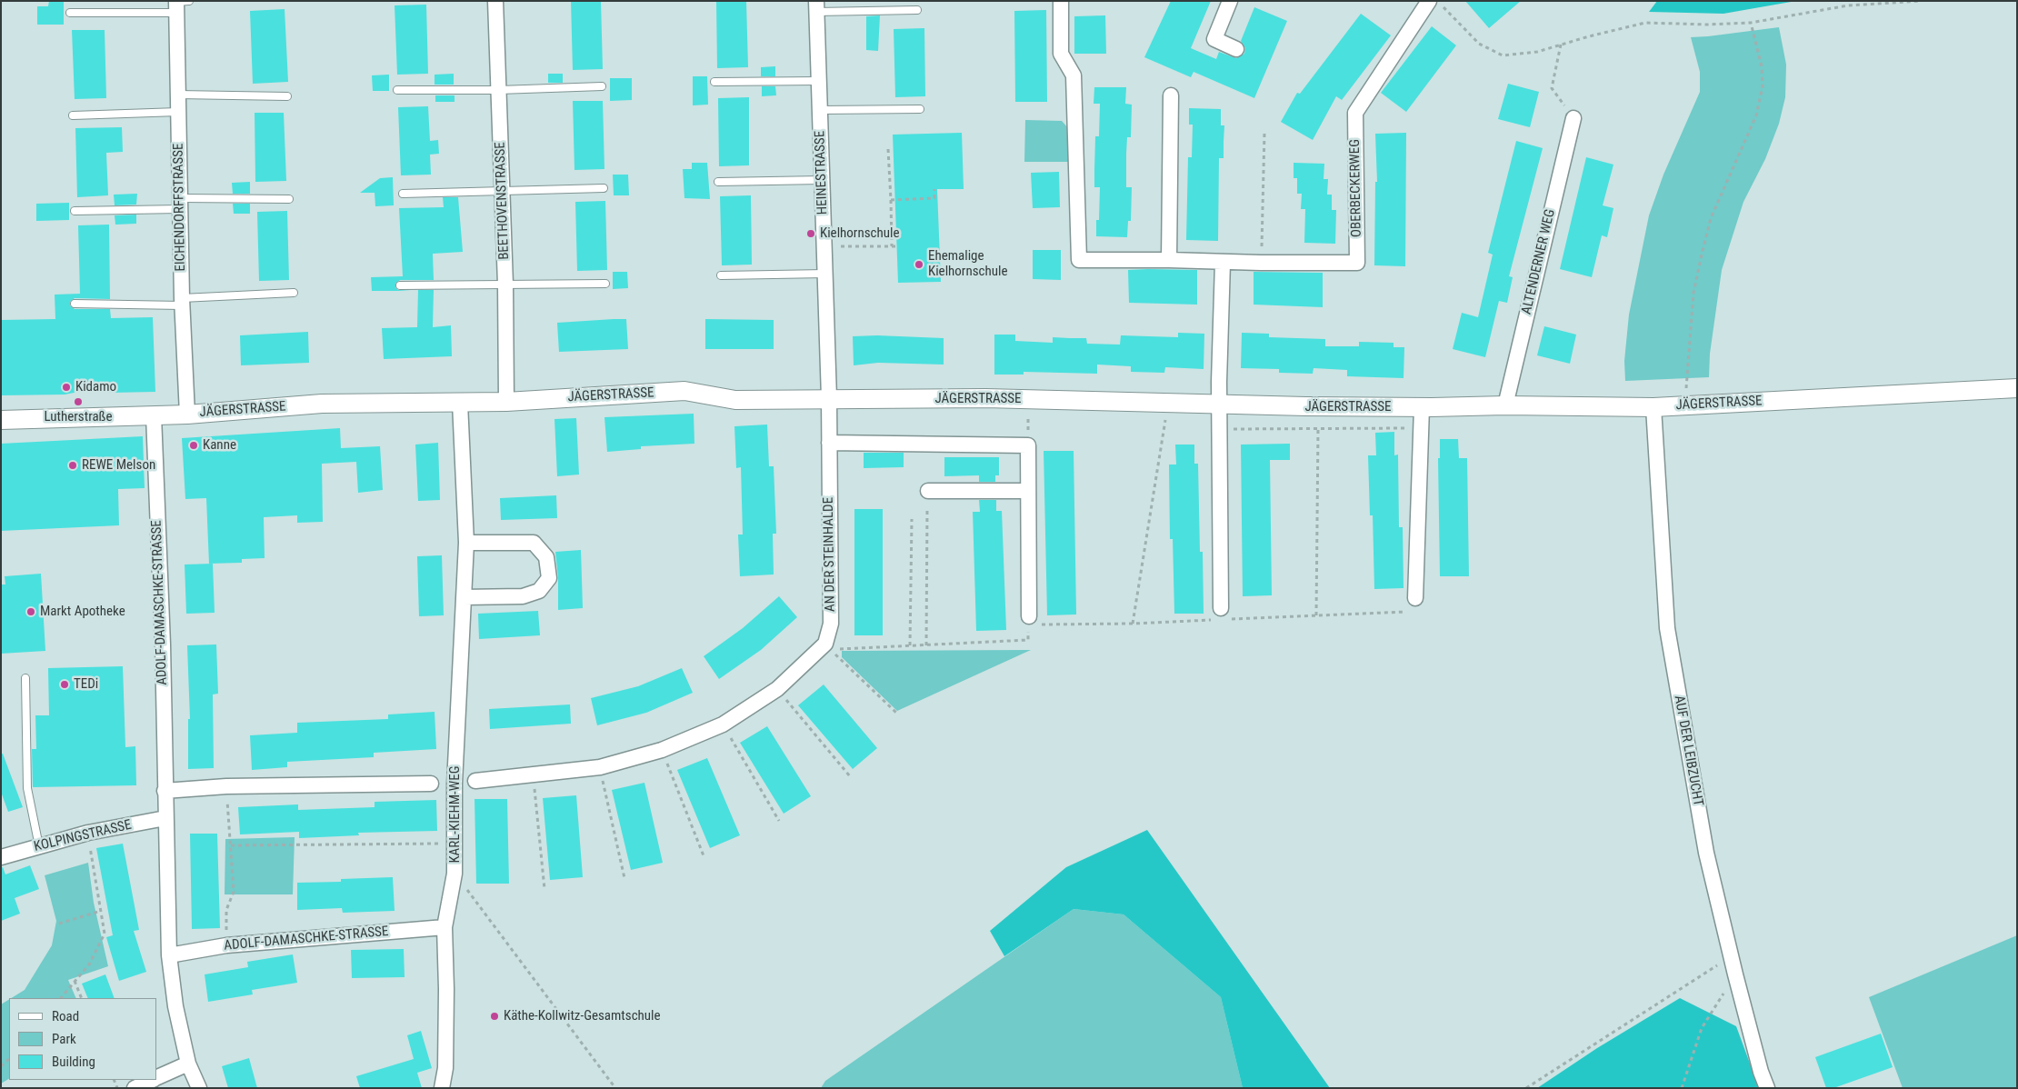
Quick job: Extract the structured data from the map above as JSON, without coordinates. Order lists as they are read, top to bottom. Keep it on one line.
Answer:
{"streets":{"street":["HEINESTRASSE","OBERBECKERWEG","BEETHOVENSTRASSE","EICHENDORFFSTRASSE","ALTENDERNER WEG","JÄGERSTRASSE","AN DER STEINHALDE","ADOLF-DAMASCHKE-STRASSE","AUF DER LEIBZUCHT","KARL-KIEHM-WEG","KOLPINGSTRASSE"]},"crossings":[["HEINESTRASSE","JÄGERSTRASSE"],["HEINESTRASSE","AN DER STEINHALDE"],["BEETHOVENSTRASSE","JÄGERSTRASSE"],["EICHENDORFFSTRASSE","JÄGERSTRASSE"],["ALTENDERNER WEG","JÄGERSTRASSE"],["JÄGERSTRASSE","AN DER STEINHALDE"],["JÄGERSTRASSE","ADOLF-DAMASCHKE-STRASSE"],["JÄGERSTRASSE","AUF DER LEIBZUCHT"],["JÄGERSTRASSE","KARL-KIEHM-WEG"],["ADOLF-DAMASCHKE-STRASSE","KOLPINGSTRASSE"]],"places":["Kielhornschule","Ehemalige Kielhornschule","Kidamo","Lutherstraße","Kanne","REWE Melson","Markt Apotheke","TEDi","Käthe-Kollwitz-Gesamtschule"],"legend":["Road","Park","Building"]}
